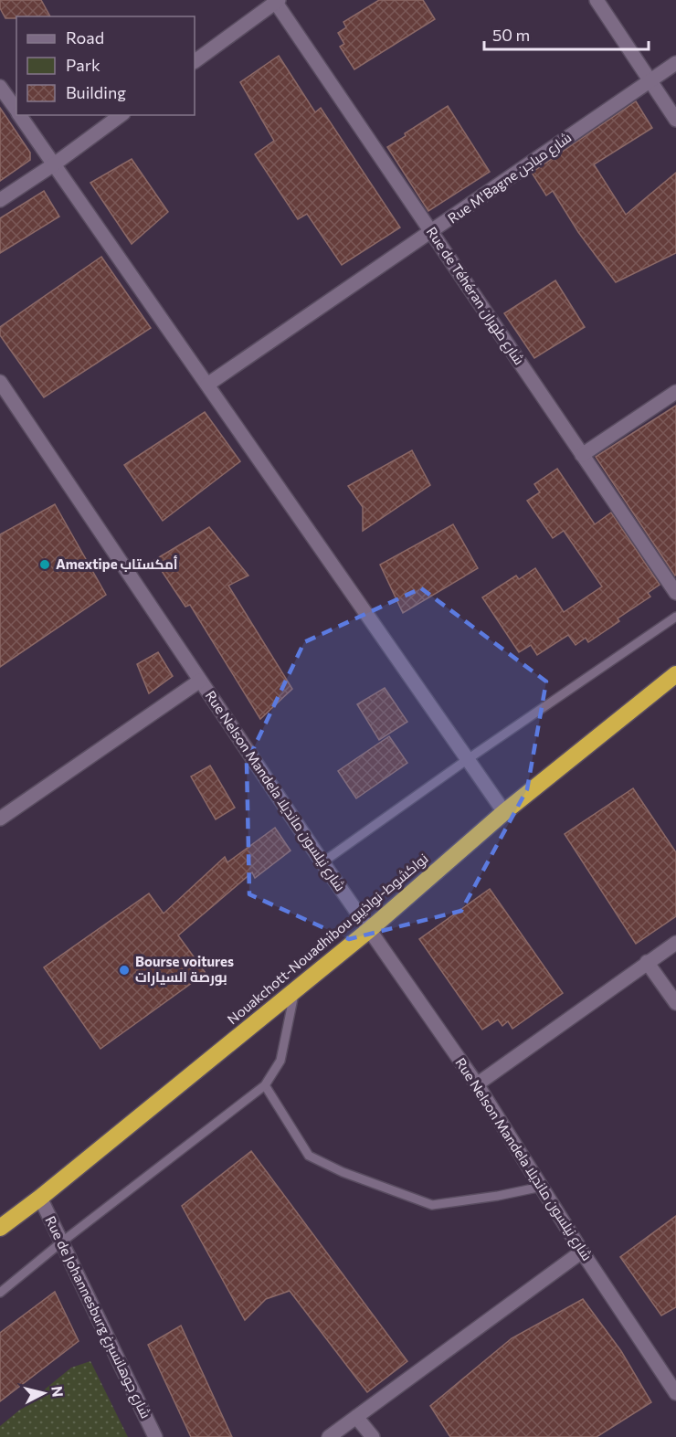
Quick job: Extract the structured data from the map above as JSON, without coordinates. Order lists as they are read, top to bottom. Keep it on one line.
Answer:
{"streets":{"highway":["Nouakchott-Nouadhibou نواكشوط-نواذيبو"],"street":["Rue M'Bagne شارع مباجن","Rue de Téhéran شارع طهران","Rue Nelson Mandela شارع نيلسون مانديلا","Rue de Johannesburg شارع جوهانسبرغ"]},"crossings":[["Rue M'Bagne شارع مباجن","Rue de Téhéran شارع طهران"],["Rue Nelson Mandela شارع نيلسون مانديلا","Nouakchott-Nouadhibou نواكشوط-نواذيبو"],["Nouakchott-Nouadhibou نواكشوط-نواذيبو","Rue de Johannesburg شارع جوهانسبرغ"]],"places":["Amextipe أمكستاب","Bourse voitures بورصة السيارات"],"legend":["Road","Park","Building"],"scale_bar":"50 m","north":"right"}
